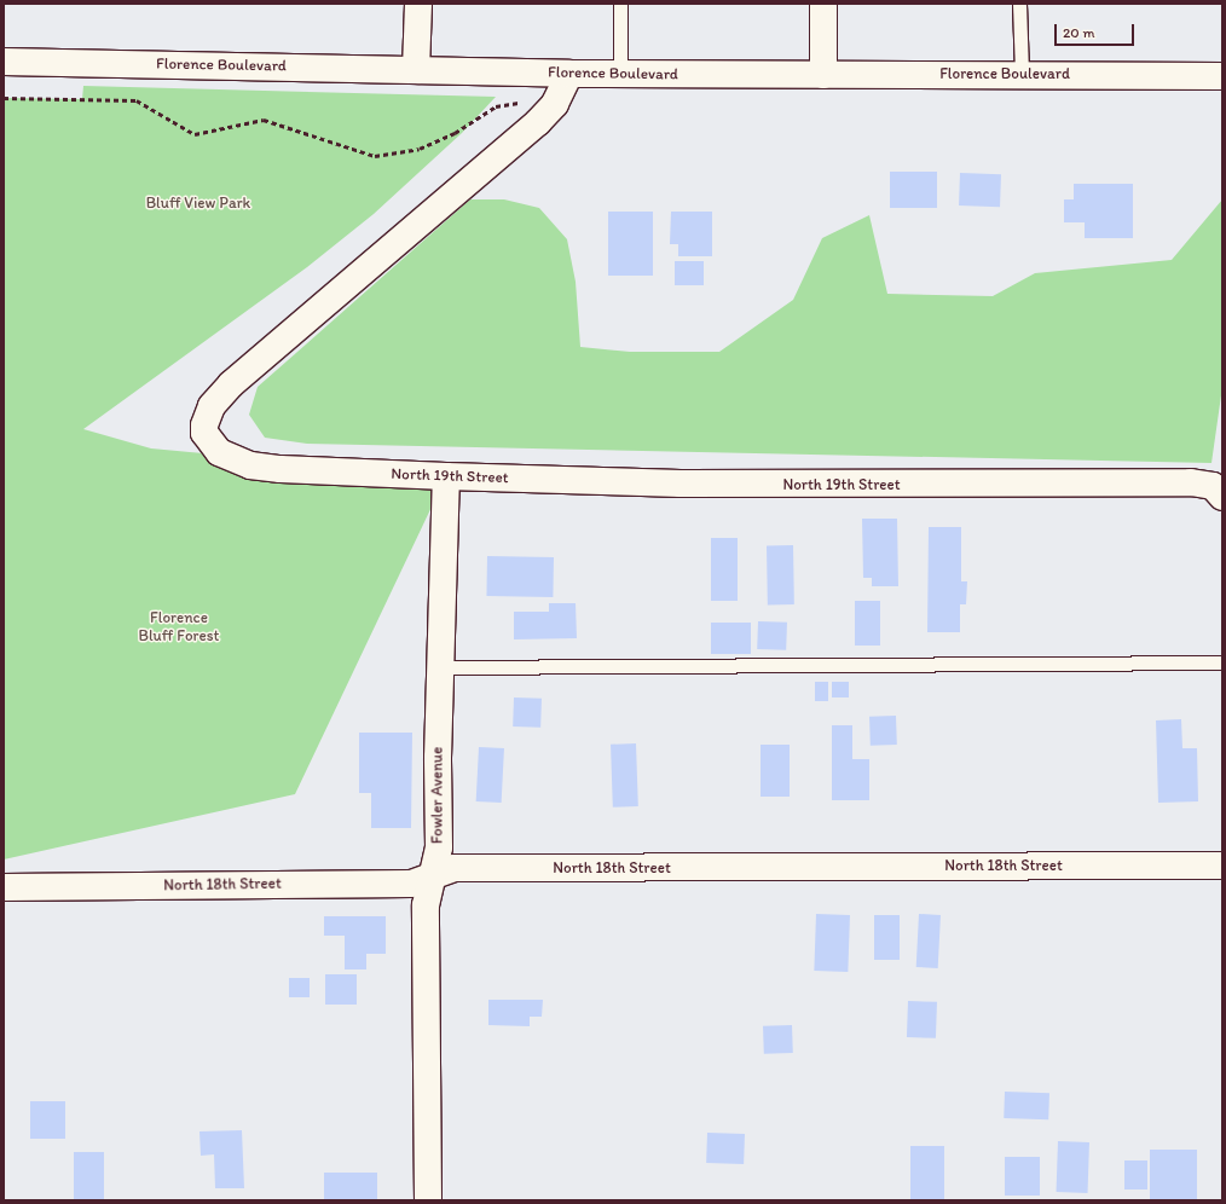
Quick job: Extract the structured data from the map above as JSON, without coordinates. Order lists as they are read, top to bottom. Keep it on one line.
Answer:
{"streets":{"street":["Florence Boulevard","North 19th Street","Fowler Avenue","North 18th Street"]},"crossings":[["Florence Boulevard","North 19th Street"],["North 19th Street","Fowler Avenue"],["Fowler Avenue","North 18th Street"]],"parks":["Bluff View Park","Florence Bluff Forest"],"scale_bar":"20 m"}
